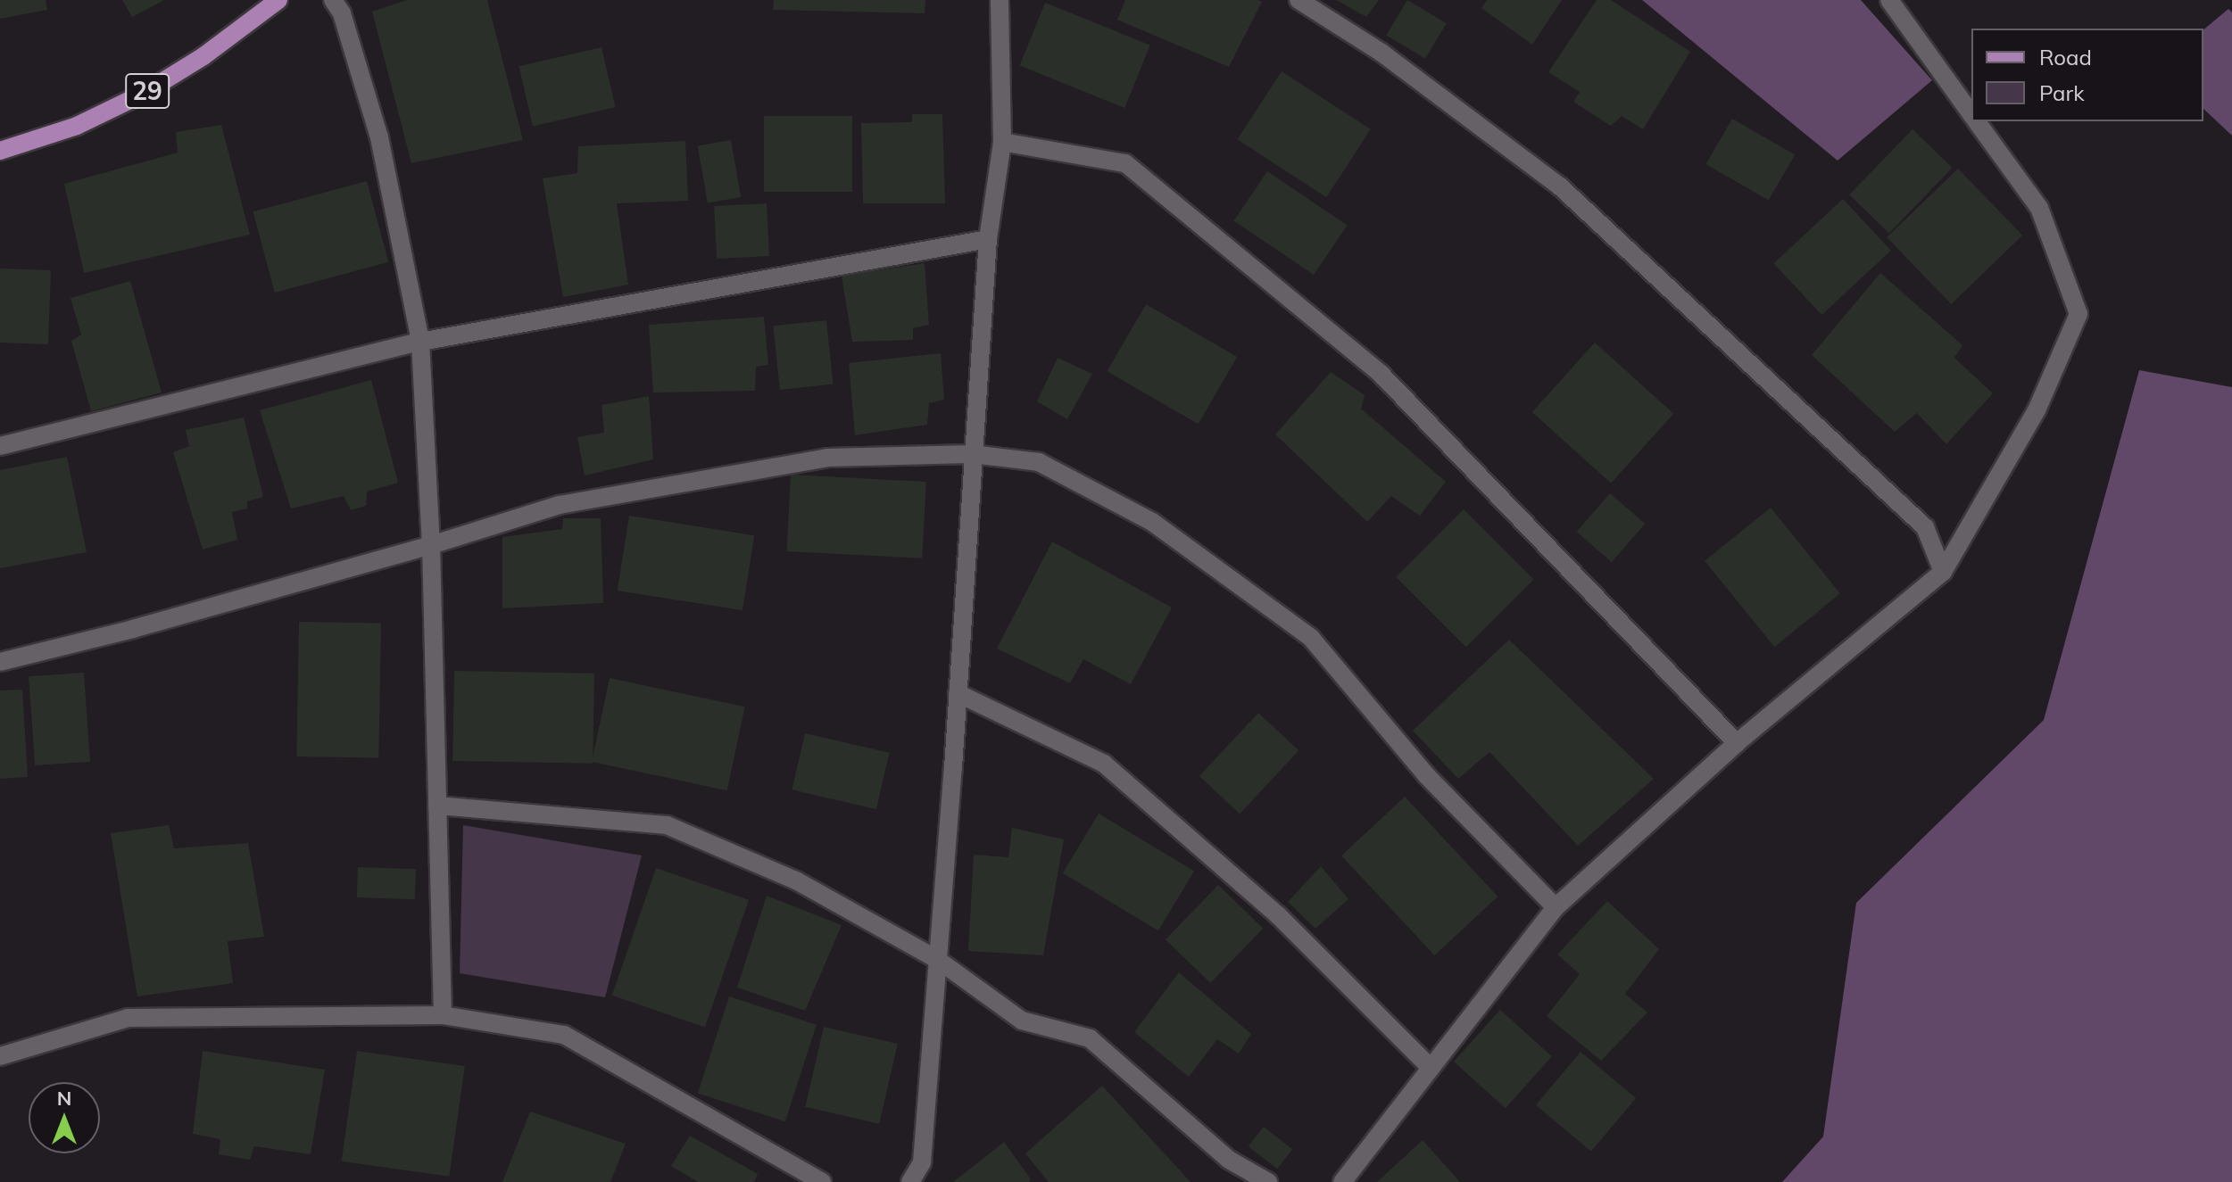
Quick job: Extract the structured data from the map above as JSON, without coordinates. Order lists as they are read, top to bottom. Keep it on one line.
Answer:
{"streets":{"main road":["29"]},"legend":["Road","Park"],"north":"top"}
